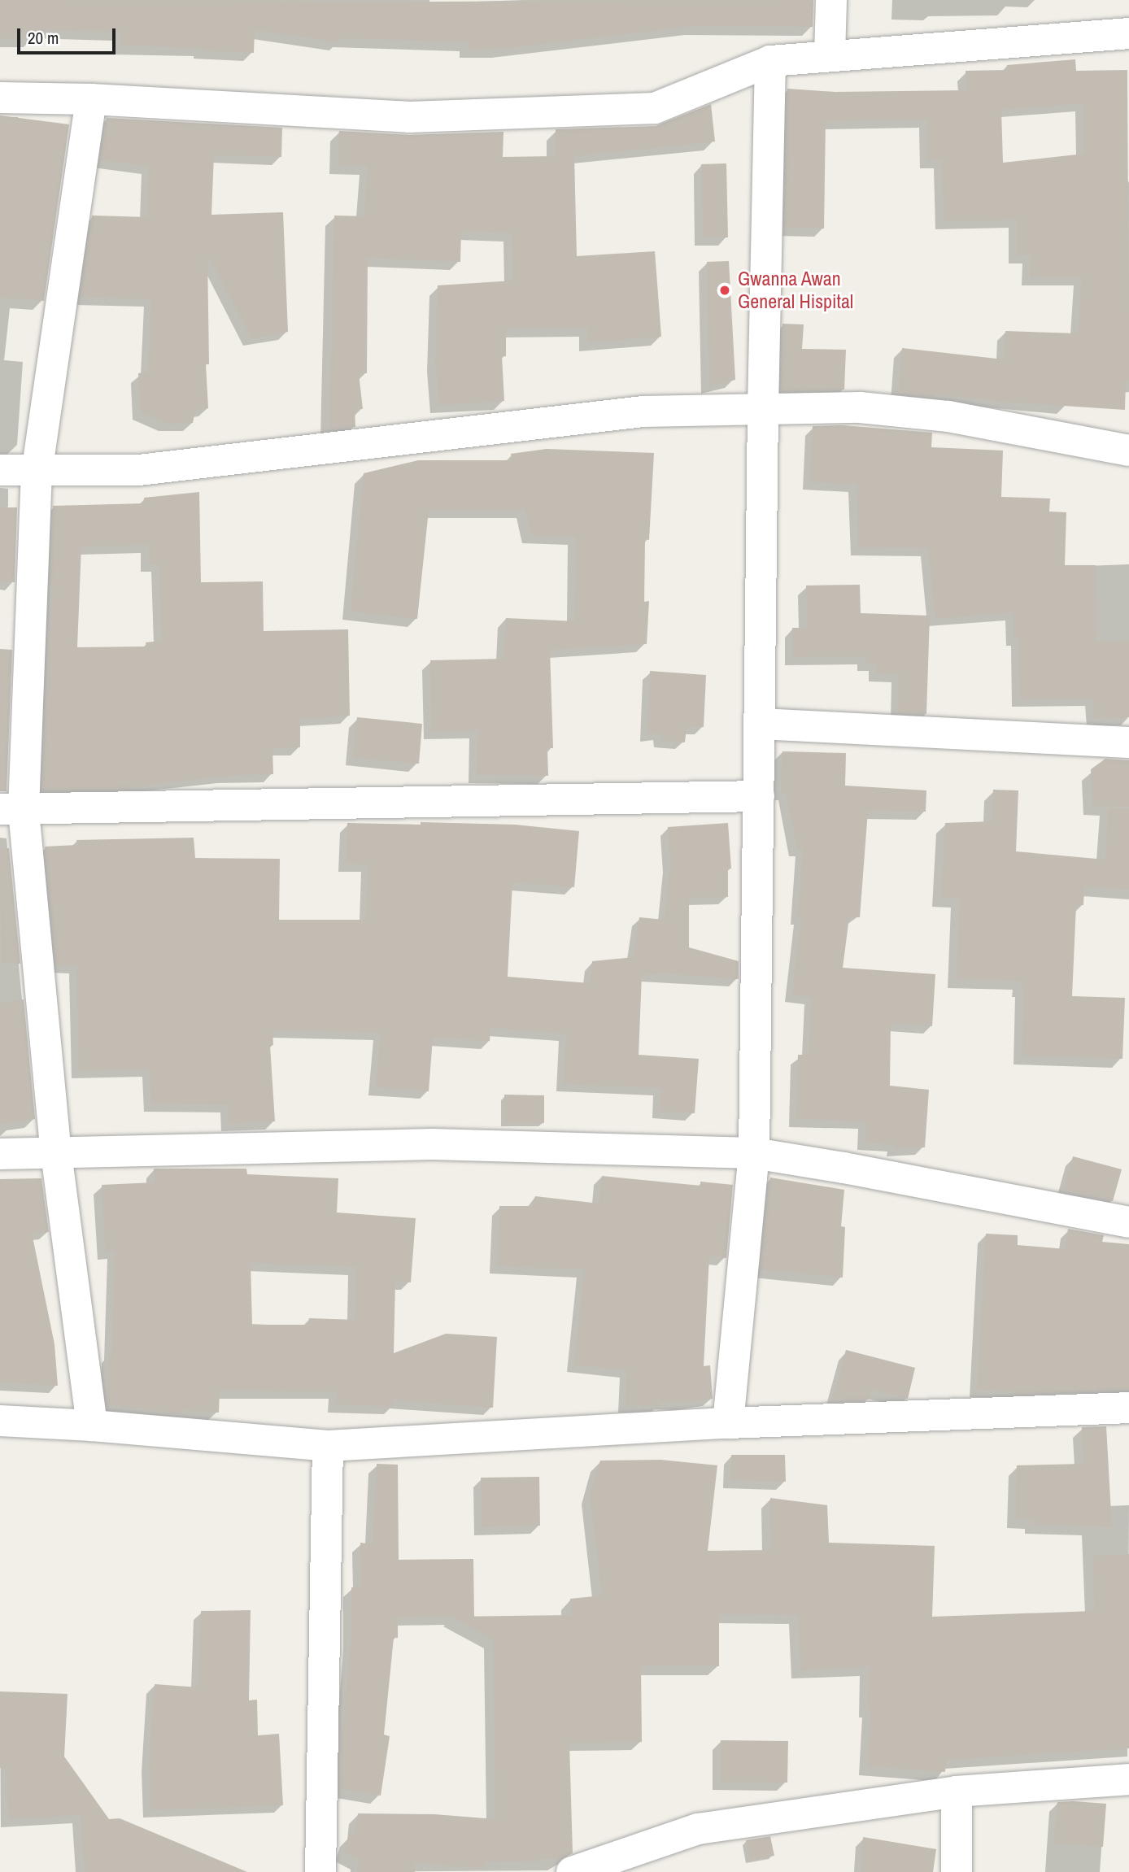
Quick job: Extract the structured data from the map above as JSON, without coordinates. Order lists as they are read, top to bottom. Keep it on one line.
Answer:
{"places":["Gwanna Awan General Hispital"],"scale_bar":"20 m"}
